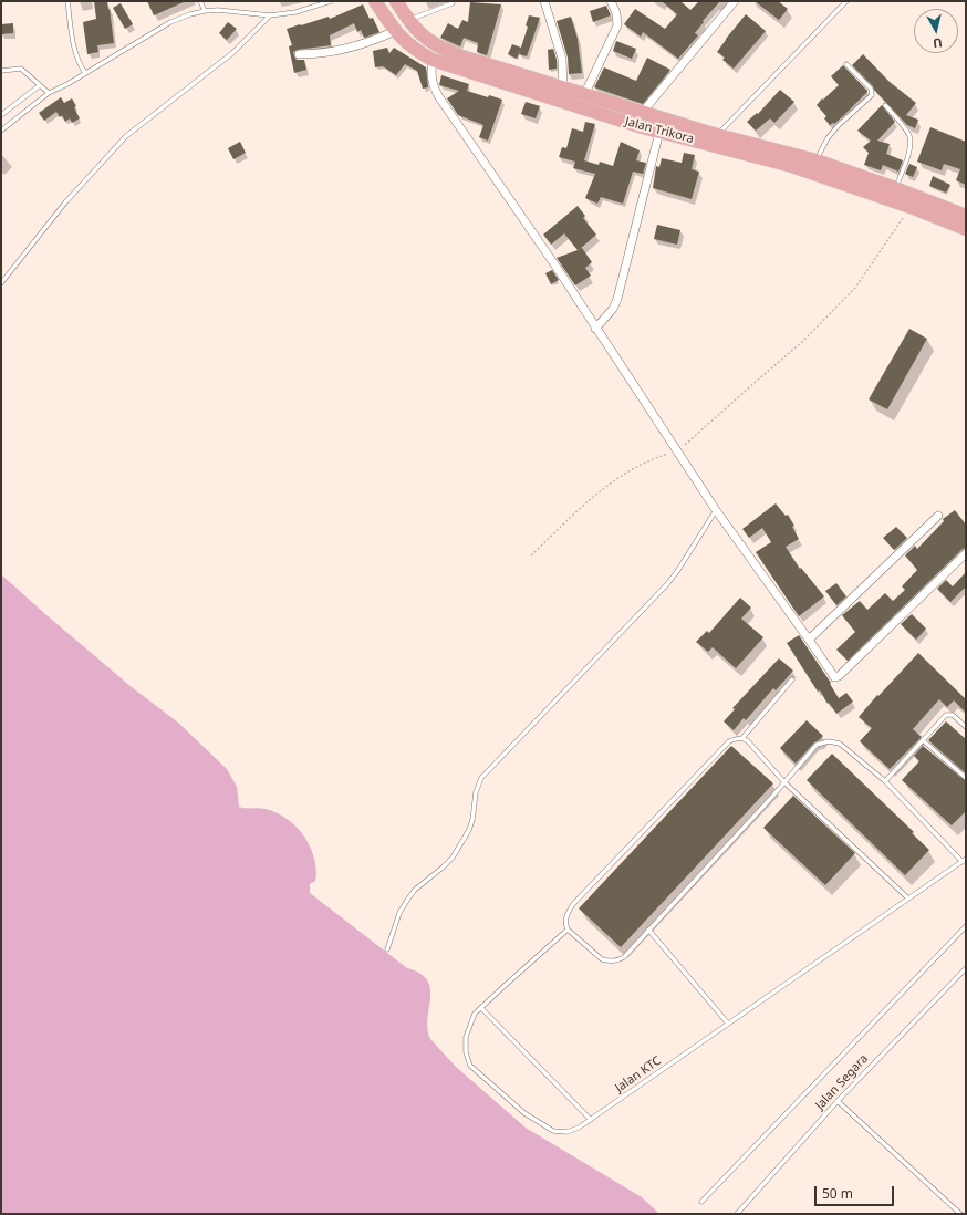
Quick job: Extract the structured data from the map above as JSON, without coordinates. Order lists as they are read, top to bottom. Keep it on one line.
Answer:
{"streets":{"main road":["Jalan Trikora"],"lane":["Jalan KTC","Jalan Segara"]},"scale_bar":"50 m","north":"bottom"}
